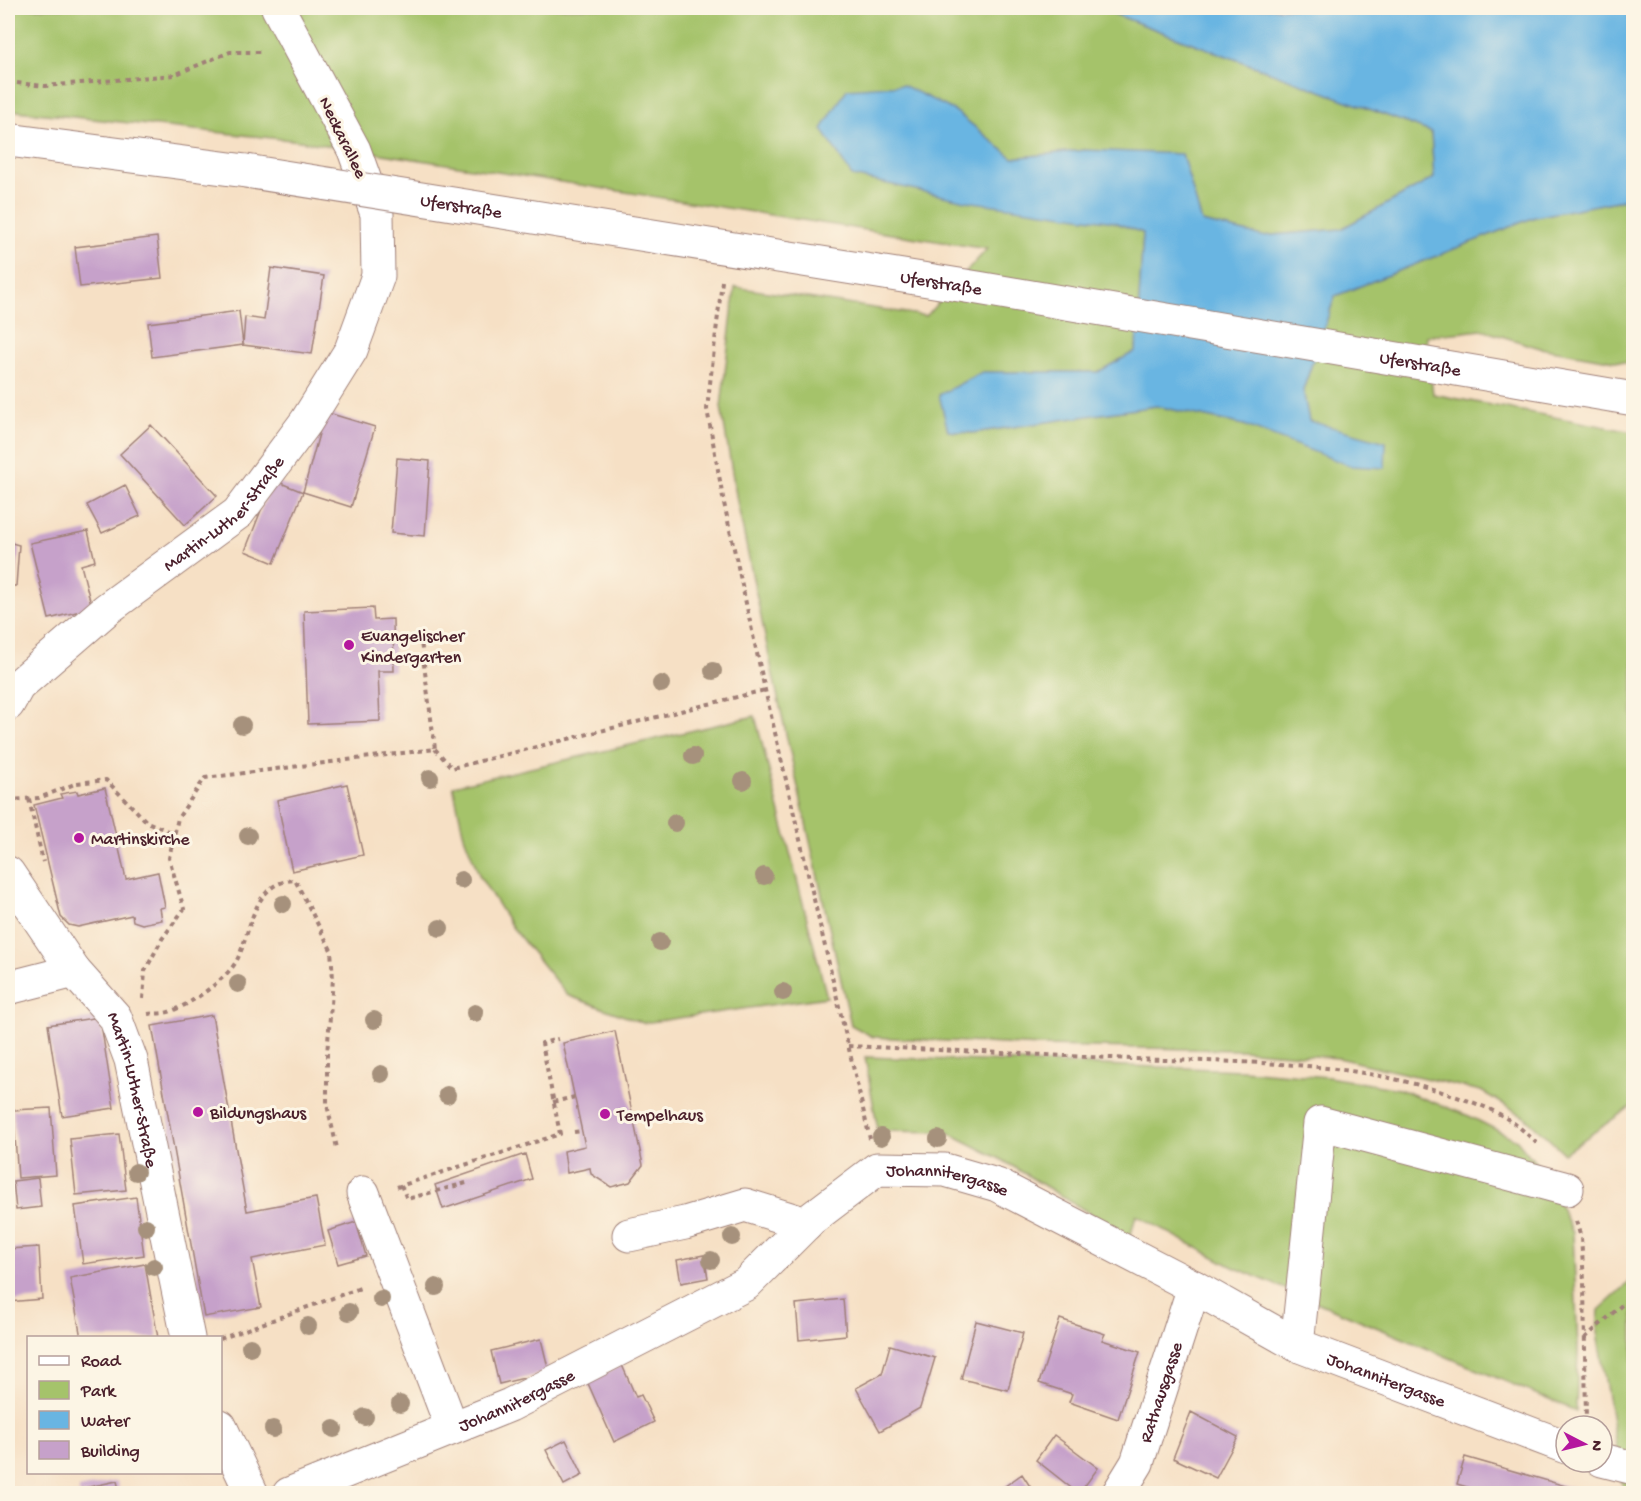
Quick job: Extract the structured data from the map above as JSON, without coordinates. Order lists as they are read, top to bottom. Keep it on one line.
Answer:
{"streets":{"street":["Neckarallee","Uferstraße","Martin-Luther-Straße","Johannitergasse","Rathausgasse"]},"crossings":[["Neckarallee","Martin-Luther-Straße"],["Johannitergasse","Rathausgasse"]],"places":["Evangelischer Kindergarten","Martinskirche","Bildungshaus","Tempelhaus"],"legend":["Road","Park","Water","Building"],"north":"right"}
